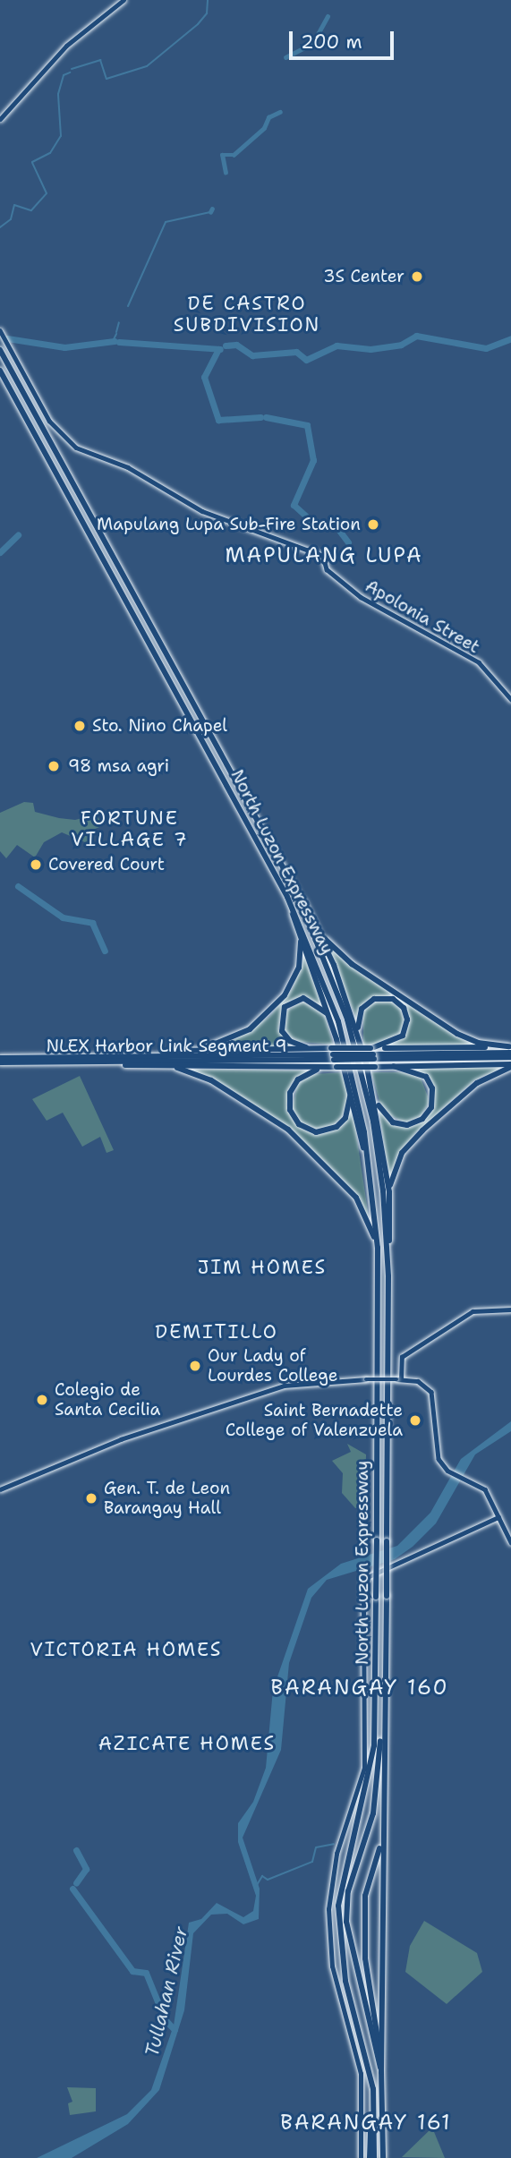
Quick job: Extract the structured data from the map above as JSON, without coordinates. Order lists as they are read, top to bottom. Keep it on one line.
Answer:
{"streets":{"highway":["North Luzon Expressway","NLEX Harbor Link Segment 9"],"main road":["Apolonia Street"]},"districts":["DE CASTRO SUBDIVISION","MAPULANG LUPA","FORTUNE VILLAGE 7","JIM HOMES","DEMITILLO","VICTORIA HOMES","BARANGAY 160","AZICATE HOMES","BARANGAY 161"],"water":["Tullahan River"],"places":["3S Center","Mapulang Lupa Sub-Fire Station","Sto. Nino Chapel","98 msa agri","Covered Court","Our Lady of Lourdes College","Colegio de Santa Cecilia","Saint Bernadette College of Valenzuela","Gen. T. de Leon Barangay Hall"],"scale_bar":"200 m"}
